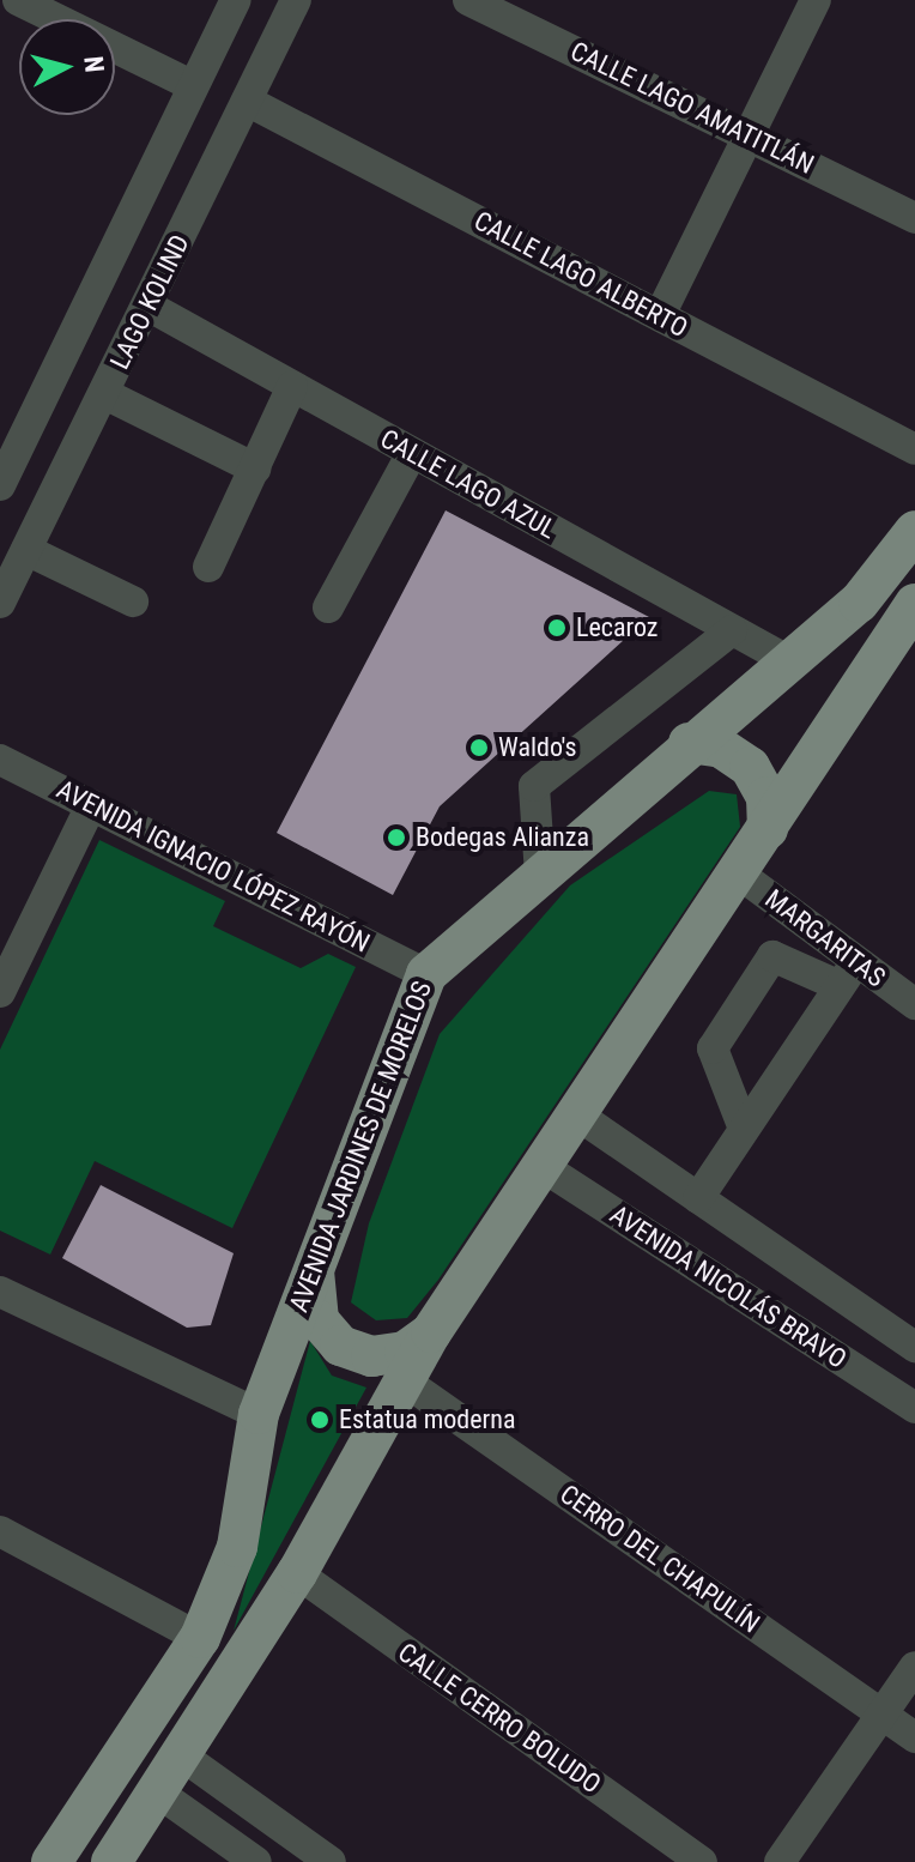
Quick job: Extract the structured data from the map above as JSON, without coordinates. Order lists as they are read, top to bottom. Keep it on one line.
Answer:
{"streets":{"main road":["AVENIDA JARDINES DE MORELOS"],"street":["CALLE LAGO AMATITLÁN","CALLE LAGO ALBERTO","LAGO KOLIND","CALLE LAGO AZUL","AVENIDA IGNACIO LÓPEZ RAYÓN","MARGARITAS","AVENIDA NICOLÁS BRAVO","CERRO DEL CHAPULÍN","CALLE CERRO BOLUDO"]},"crossings":[["CALLE LAGO ALBERTO","LAGO KOLIND"],["LAGO KOLIND","CALLE LAGO AZUL"],["CALLE LAGO AZUL","AVENIDA JARDINES DE MORELOS"],["AVENIDA IGNACIO LÓPEZ RAYÓN","AVENIDA JARDINES DE MORELOS"]],"places":["Lecaroz","Waldo's","Bodegas Alianza","Estatua moderna"],"north":"right"}
